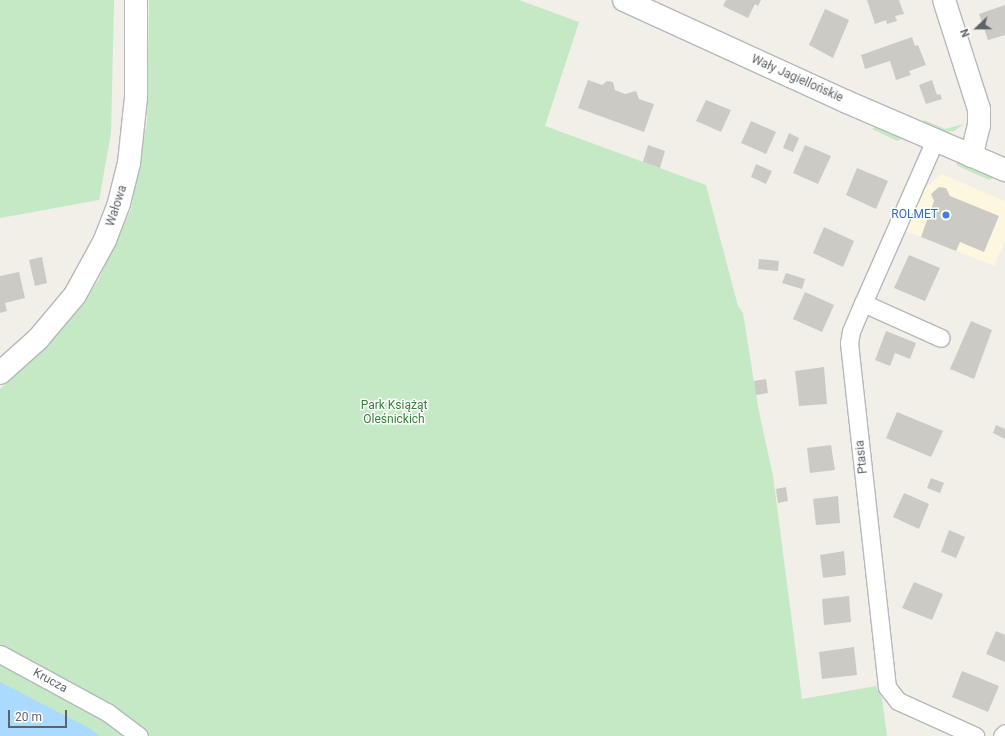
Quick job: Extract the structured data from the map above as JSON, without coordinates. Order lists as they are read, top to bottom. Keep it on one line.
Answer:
{"streets":{"street":["Wały Jagiellońskie","Wałowa","Ptasia","Krucza"]},"crossings":[["Wały Jagiellońskie","Ptasia"]],"parks":["Park Książąt Oleśnickich"],"places":["ROLMET"],"scale_bar":"20 m","north":"left"}
